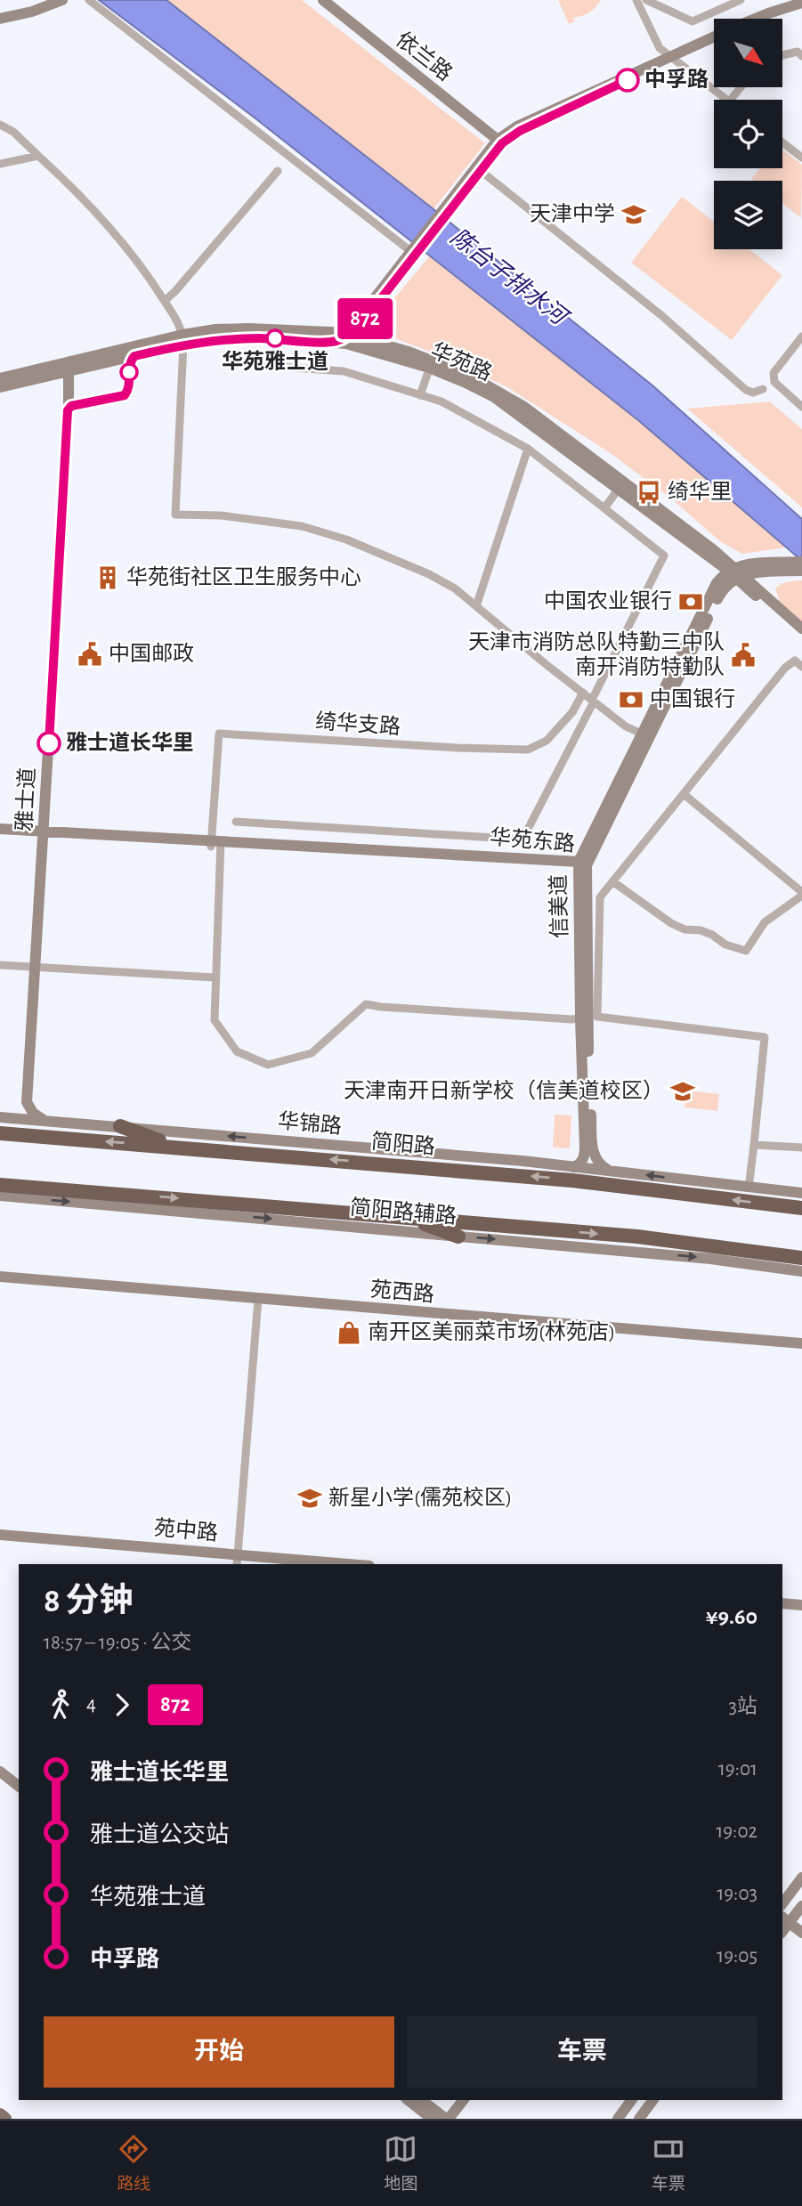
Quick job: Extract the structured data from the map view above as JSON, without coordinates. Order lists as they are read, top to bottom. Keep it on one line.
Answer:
{"streets":{"highway":["简阳路"],"street":["依兰路","华苑路","绮华支路","雅士道","华苑东路","信美道","华锦路","简阳路辅路","苑西路","苑中路"]},"crossings":[["华苑路","雅士道"],["华苑路","信美道"],["绮华支路","华苑东路"],["雅士道","华苑东路"],["雅士道","华锦路"],["华苑东路","信美道"],["信美道","华锦路"]],"one_way":["华锦路","简阳路辅路"],"water":["陈台子排水河"],"places":{"other":["中孚路","华苑雅士道","雅士道长华里"],"school or university":["天津中学","天津南开日新学校（信美道校区）","新星小学(儒苑校区)"],"bus stop":["绮华里"],"building":["华苑街社区卫生服务中心"],"bank":["中国农业银行","中国银行"],"public building":["中国邮政","天津市消防总队特勤三中队 南开消防特勤队"],"shop":["南开区美丽菜市场(林苑店)"]},"lines":["bus line 872"],"north":"bottom right","page":{"on_map":"872","heading":["8 分钟","18:57 – 19:05 · 公交","¥9.60"],"legs":["4","872","3站"],"list":[{"name":"雅士道长华里","value":"19:01"},{"name":"雅士道公交站","value":"19:02"},{"name":"华苑雅士道","value":"19:03"},{"name":"中孚路","value":"19:05"}],"buttons":["开始","车票"],"tabs":["路线","地图","车票"]}}
